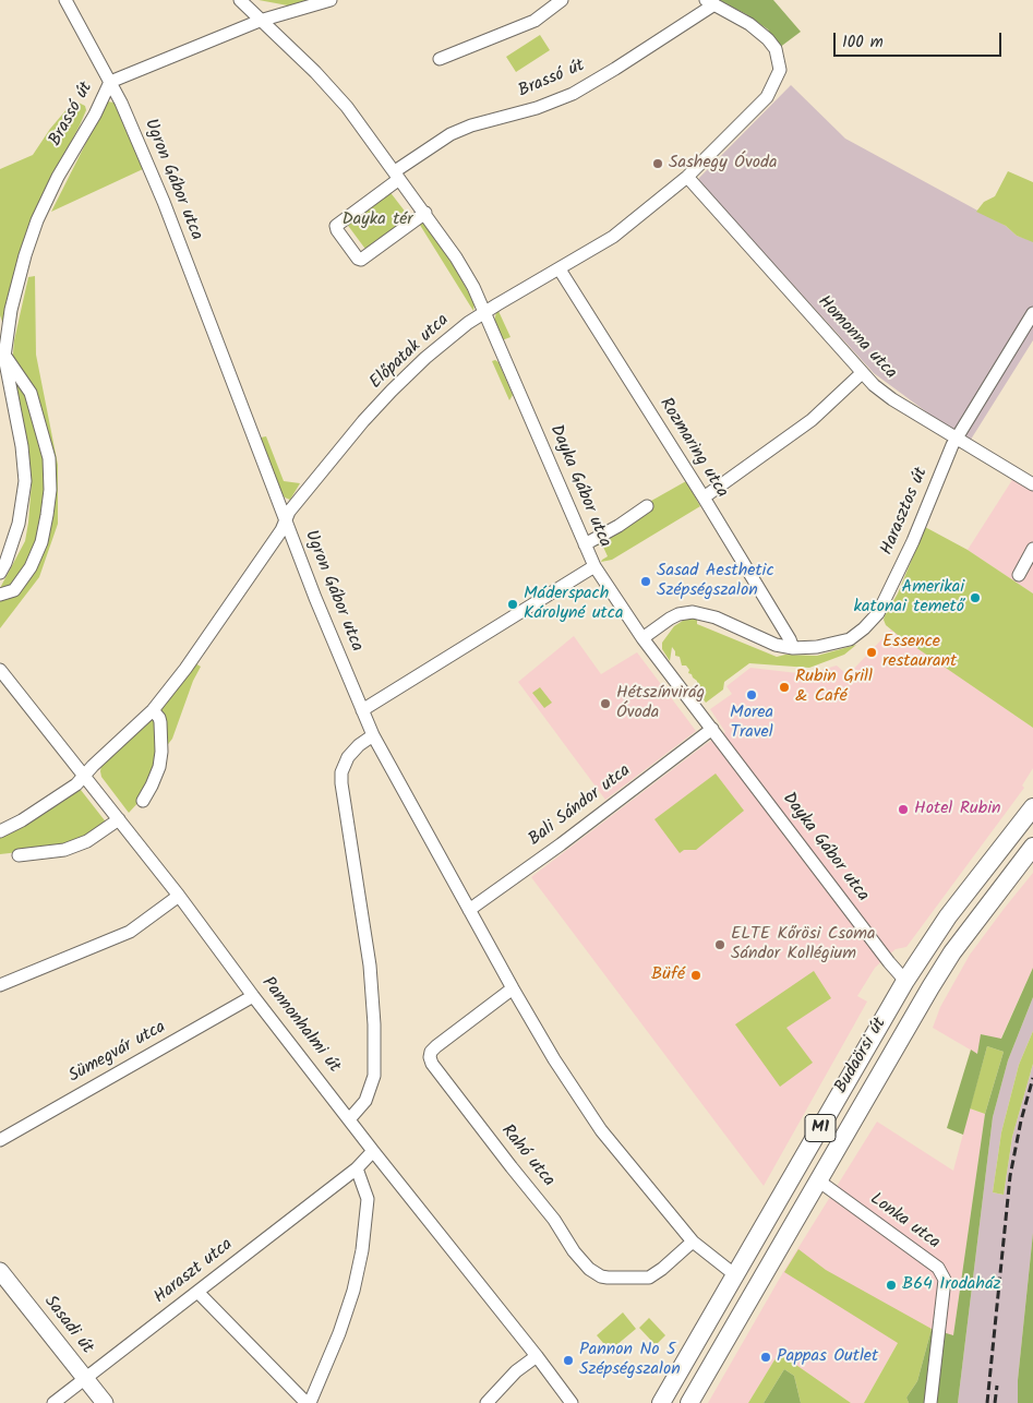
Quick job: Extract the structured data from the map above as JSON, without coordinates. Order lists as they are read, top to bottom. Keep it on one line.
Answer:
{"streets":{"main road":["Budaörsi út","M1"],"street":["Brassó út","Ugron Gábor utca","Homonna utca","Előpatak utca","Rozmaring utca","Dayka Gábor utca","Harasztos út","Bali Sándor utca","Pannonhalmi út","Sümegvár utca","Rahó utca","Lonka utca","Haraszt utca","Sasadi út"]},"crossings":[["Brassó út","Ugron Gábor utca"],["Brassó út","Előpatak utca"],["Brassó út","Dayka Gábor utca"],["Ugron Gábor utca","Előpatak utca"],["Homonna utca","Előpatak utca"],["Homonna utca","Harasztos út"],["Előpatak utca","Rozmaring utca"],["Előpatak utca","Dayka Gábor utca"],["Előpatak utca","Pannonhalmi út"],["Rozmaring utca","Harasztos út"],["Dayka Gábor utca","Harasztos út"],["Dayka Gábor utca","Bali Sándor utca"],["Dayka Gábor utca","Budaörsi út"],["Pannonhalmi út","Sümegvár utca"],["Budaörsi út","Lonka utca"],["Haraszt utca","Sasadi út"]],"parks":["Dayka tér"],"places":["Sashegy Óvoda","Sasad Aesthetic Szépségszalon","Amerikai katonai temető","Máderspach Károlyné utca","Essence restaurant","Rubin Grill & Café","Morea Travel","Hétszínvirág Óvoda","Hotel Rubin","ELTE Kőrösi Csoma Sándor Kollégium","Büfé","B64 Irodaház","Pappas Outlet","Pannon No 5 Szépségszalon"],"scale_bar":"100 m"}
